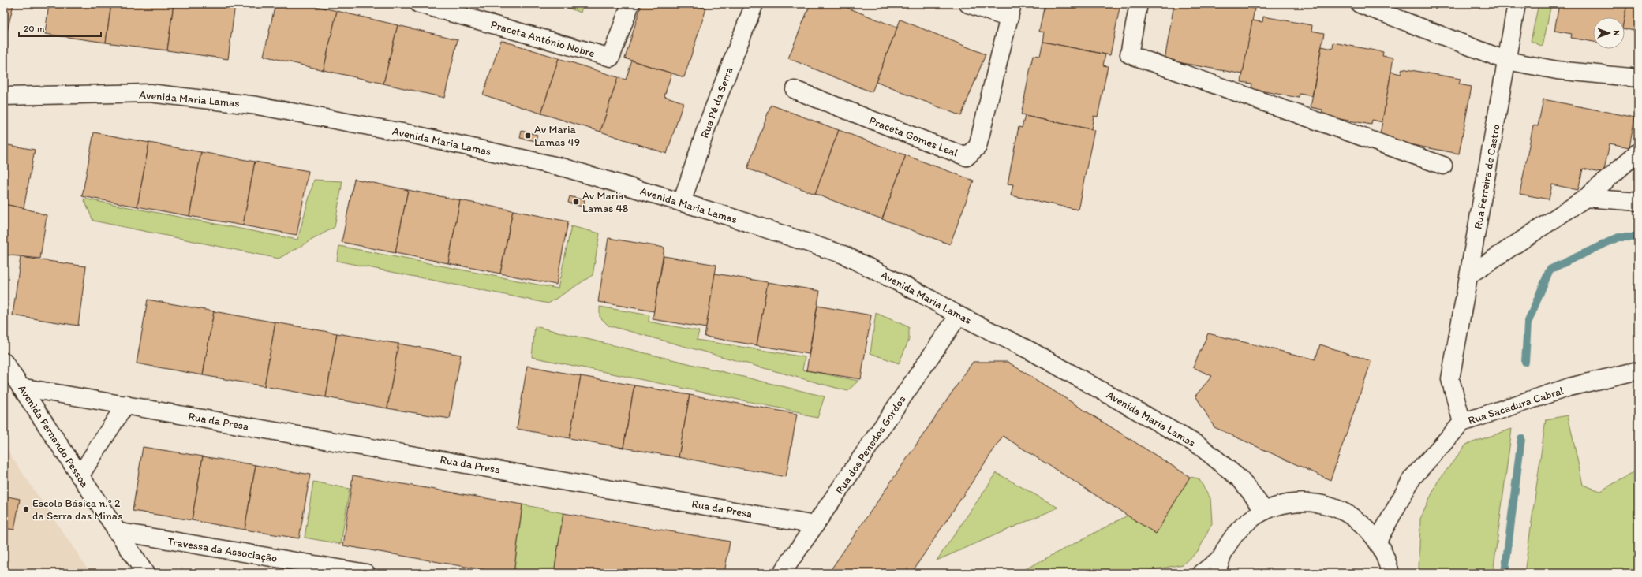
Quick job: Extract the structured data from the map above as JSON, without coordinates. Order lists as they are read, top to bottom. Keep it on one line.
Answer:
{"streets":{"street":["Praceta António Nobre","Avenida Maria Lamas","Rua Pé da Serra","Praceta Gomes Leal","Rua Ferreira de Castro","Rua Sacadura Cabral","Rua da Presa","Avenida Fernando Pessoa","Rua dos Penedos Gordos","Travessa da Associação"]},"crossings":[["Avenida Maria Lamas","Rua Pé da Serra"],["Avenida Maria Lamas","Rua dos Penedos Gordos"],["Rua Ferreira de Castro","Rua Sacadura Cabral"],["Rua da Presa","Avenida Fernando Pessoa"],["Rua da Presa","Rua dos Penedos Gordos"],["Avenida Fernando Pessoa","Travessa da Associação"]],"places":{"transit":["Av Maria Lamas 49","Av Maria Lamas 48"],"other":["Escola Básica n.º 2 da Serra das Minas"]},"scale_bar":"20 m","north":"right"}
